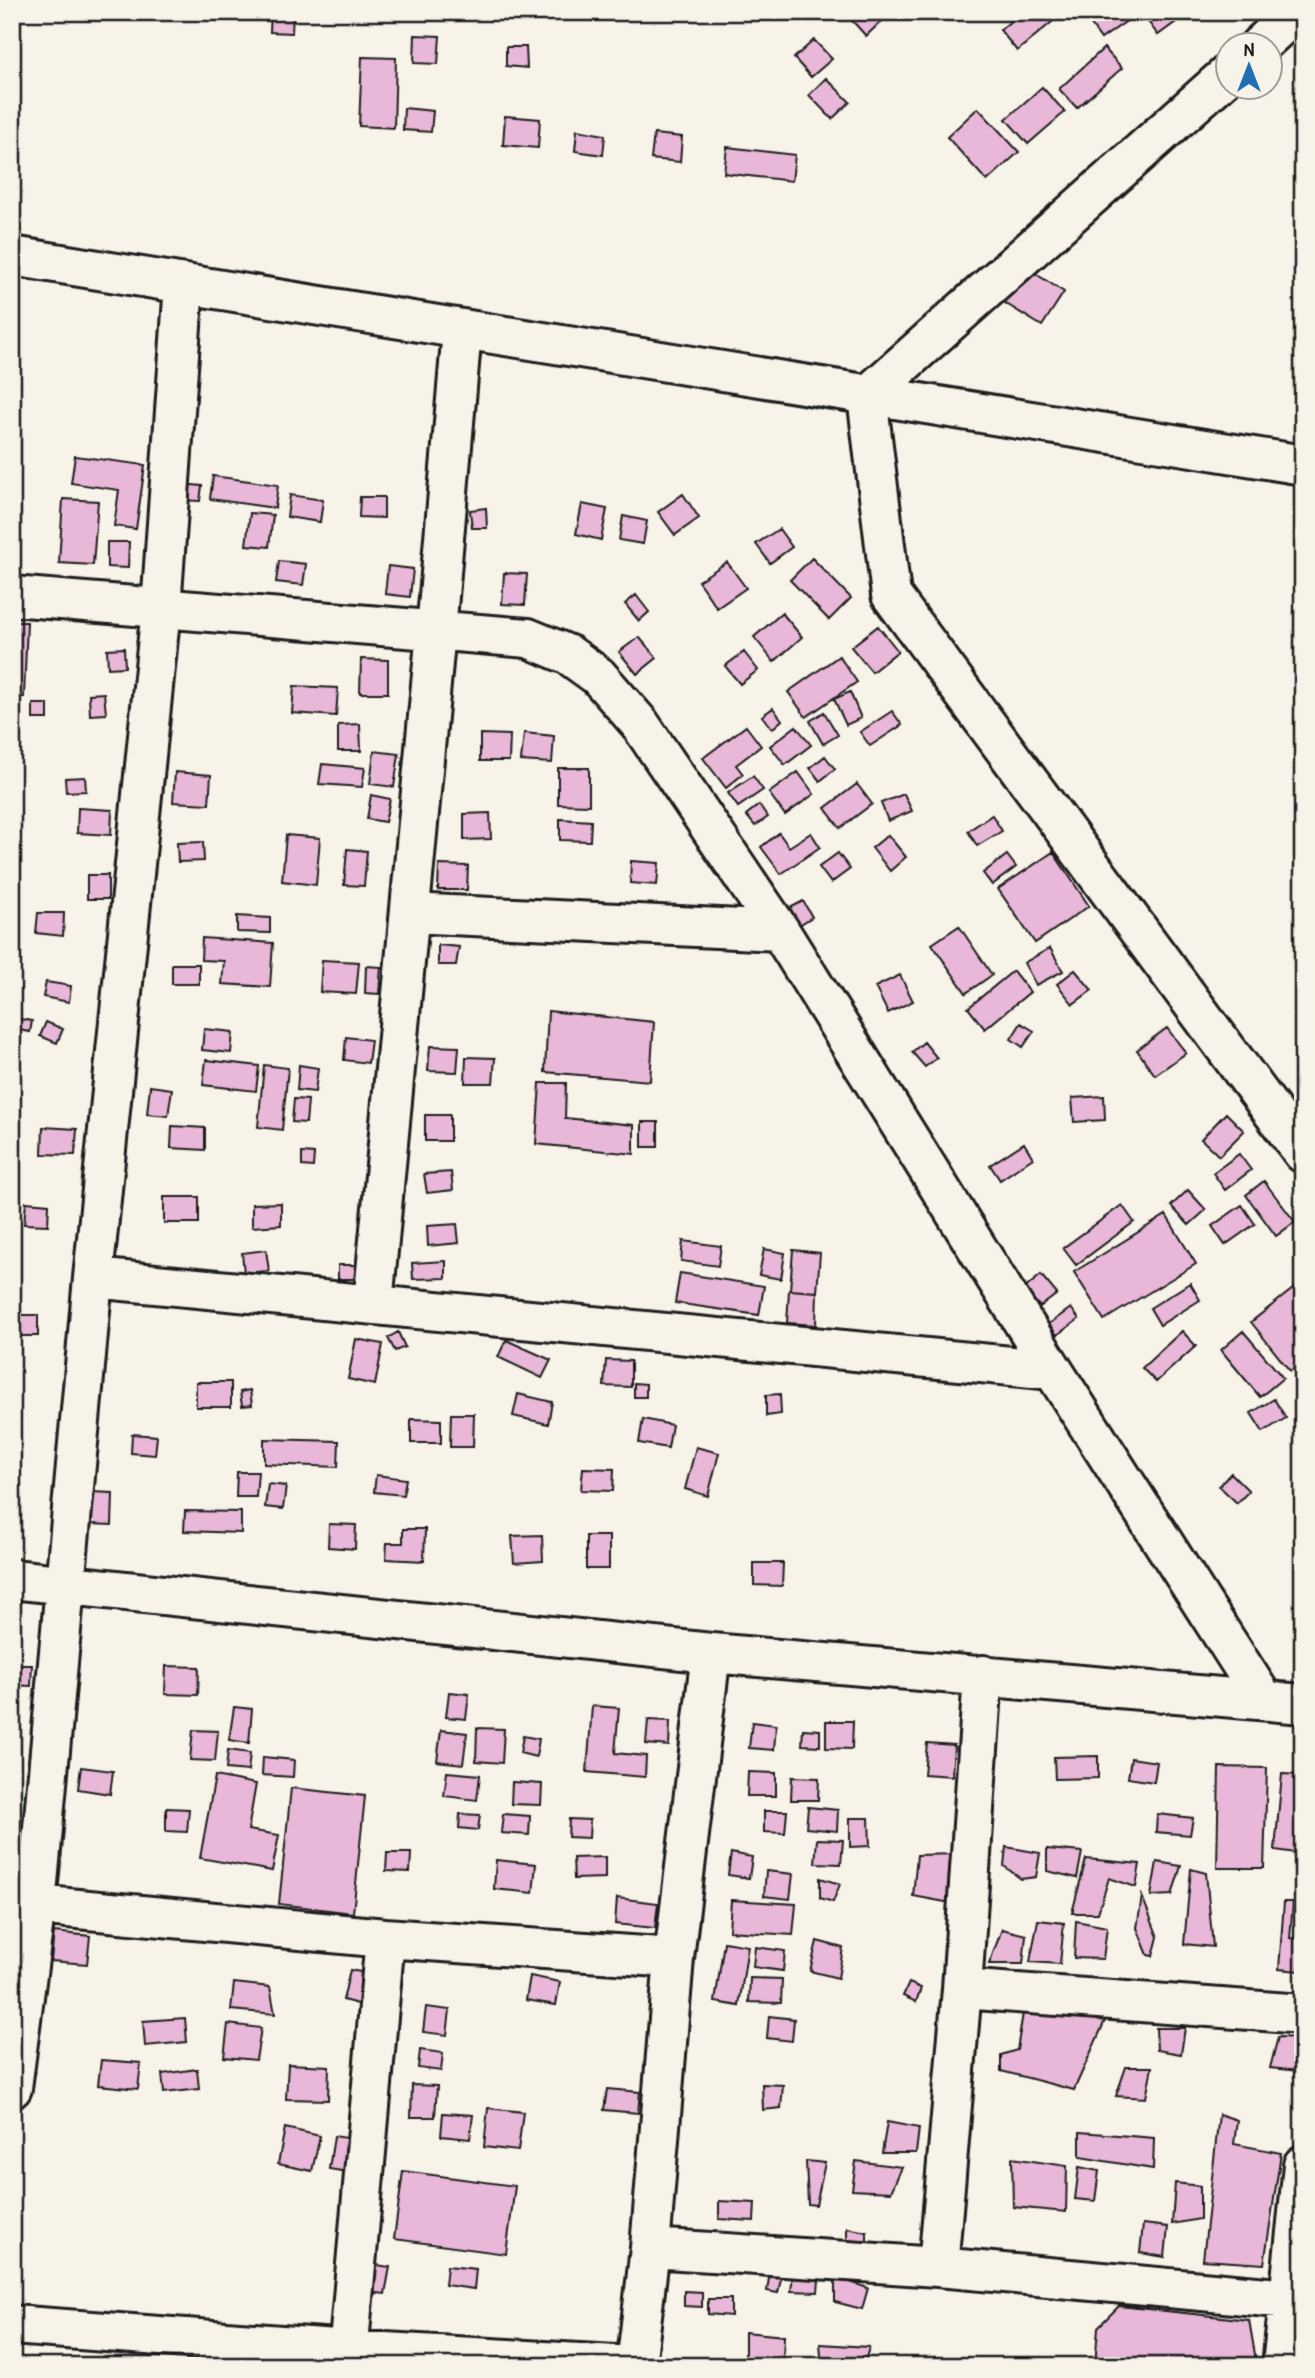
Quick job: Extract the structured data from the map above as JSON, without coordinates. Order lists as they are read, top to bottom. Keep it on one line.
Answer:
{"north":"top"}
